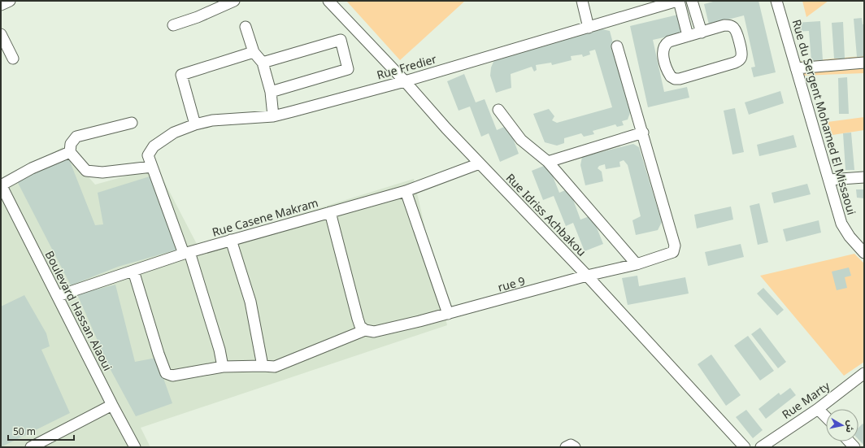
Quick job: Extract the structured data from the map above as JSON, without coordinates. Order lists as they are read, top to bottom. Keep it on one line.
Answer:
{"streets":{"street":["Rue Fredier","Rue du Sergent Mohamed El Missaoui","Rue Idriss Achbakou","Rue Casene Makram","rue 9","Boulevard Hassan Alaoui","Rue Marty"]},"crossings":[["Rue Fredier","Rue Idriss Achbakou"],["Rue Idriss Achbakou","Rue Casene Makram"],["Rue Idriss Achbakou","rue 9"],["Rue Casene Makram","Boulevard Hassan Alaoui"]],"scale_bar":"50 m","north":"right"}
